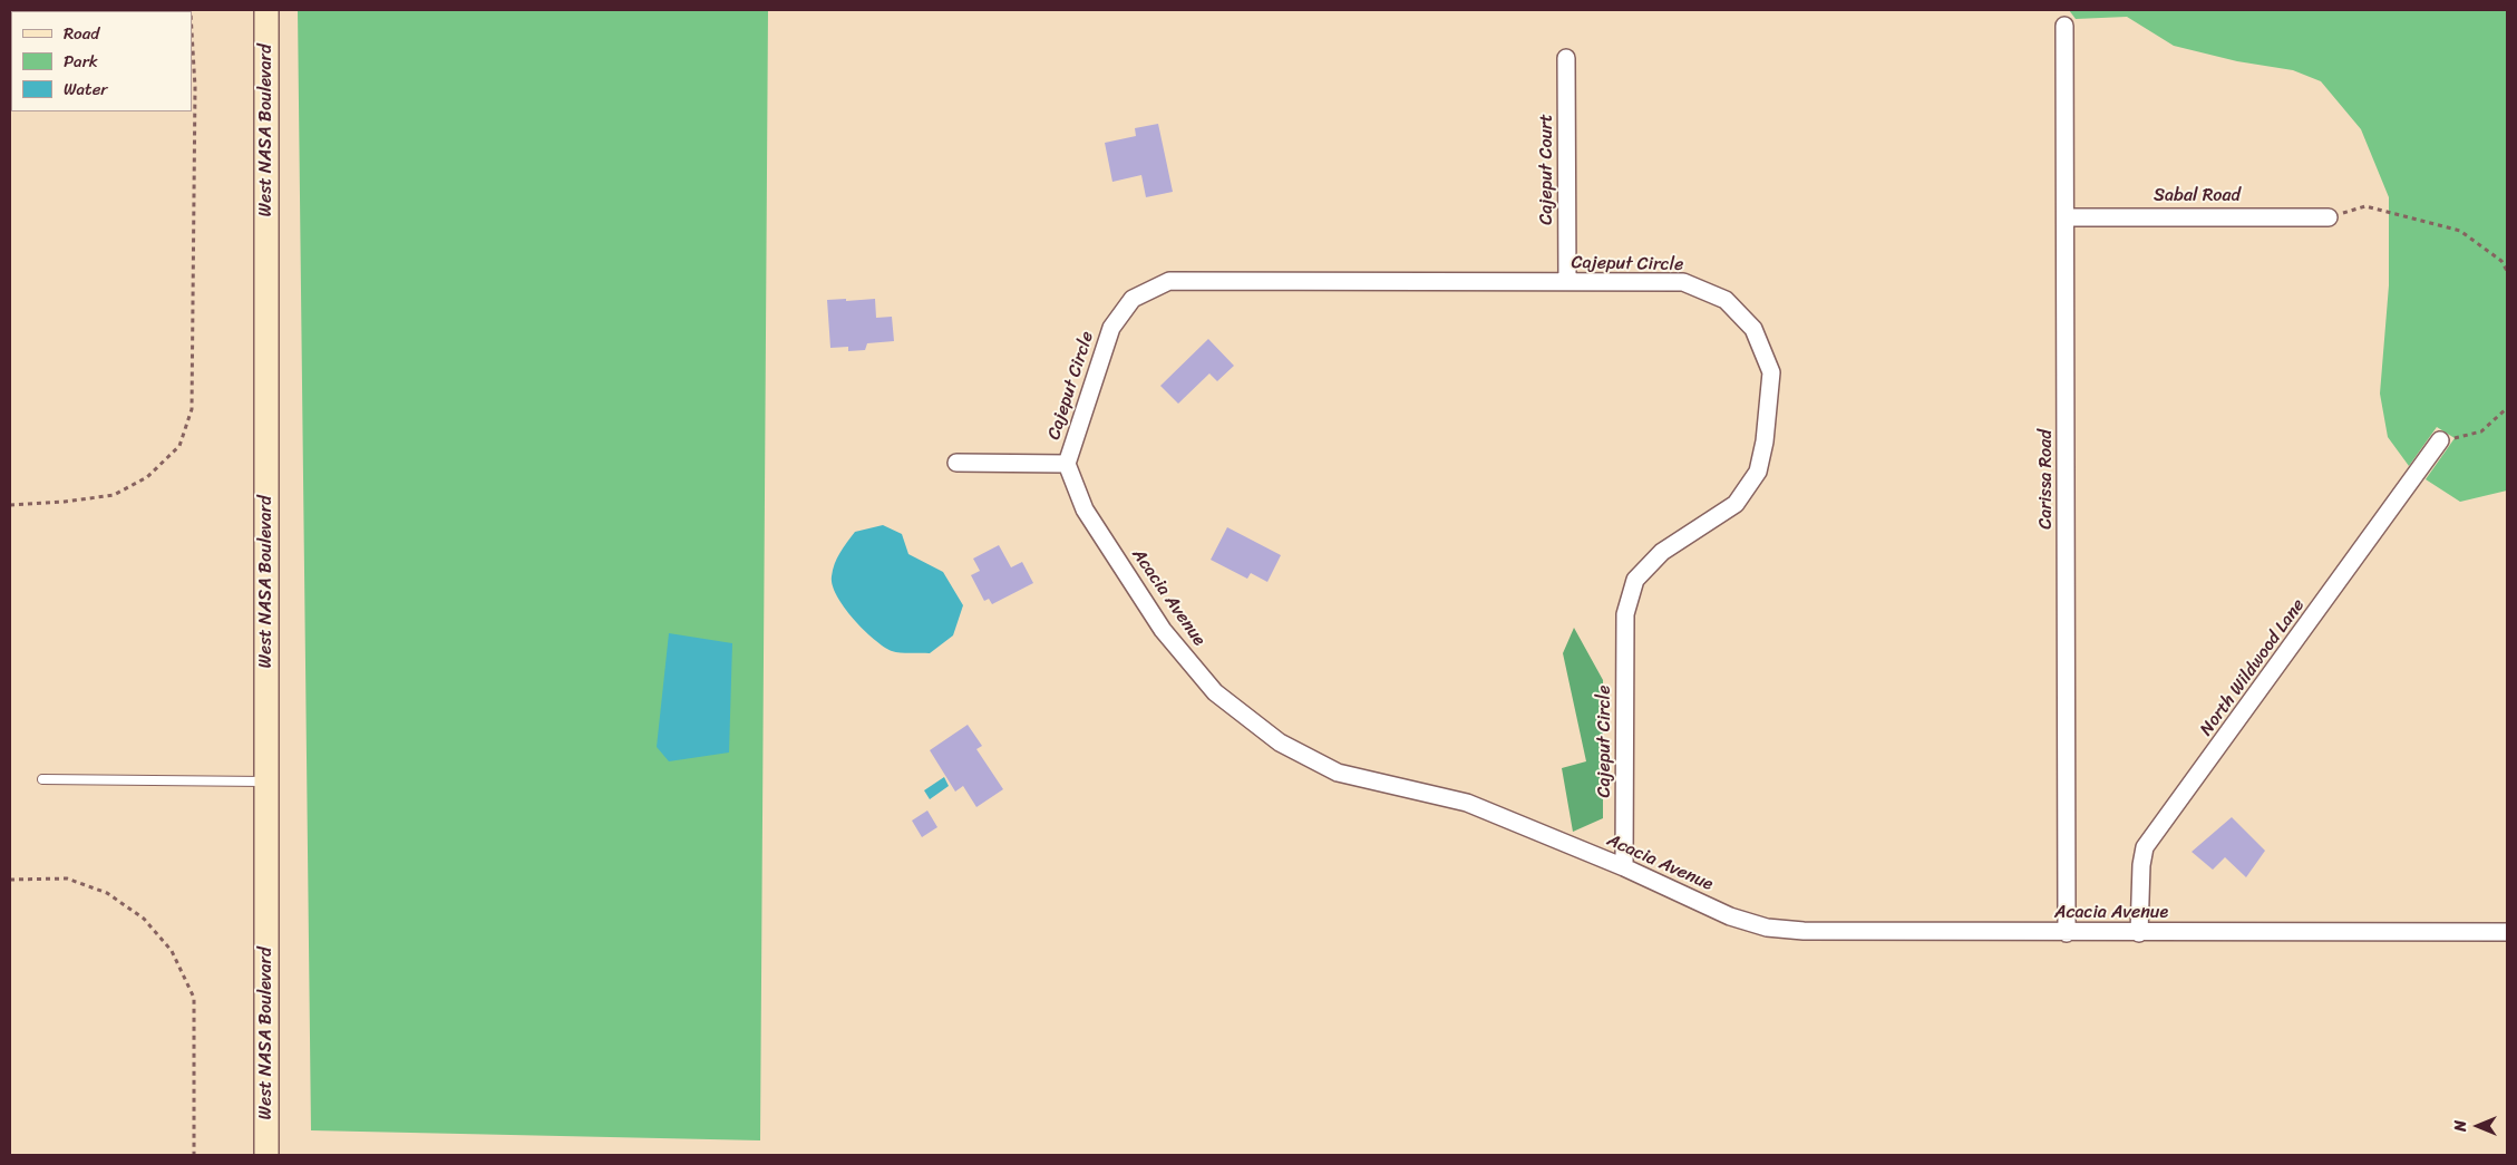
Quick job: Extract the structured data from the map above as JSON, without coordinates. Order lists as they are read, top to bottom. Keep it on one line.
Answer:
{"streets":{"main road":["West NASA Boulevard"],"street":["Cajeput Court","Sabal Road","Cajeput Circle","Carissa Road","Acacia Avenue","North Wildwood Lane"]},"crossings":[["Cajeput Court","Cajeput Circle"],["Sabal Road","Carissa Road"],["Cajeput Circle","Acacia Avenue"],["Carissa Road","Acacia Avenue"],["Acacia Avenue","North Wildwood Lane"]],"legend":["Road","Park","Water"],"north":"left"}
